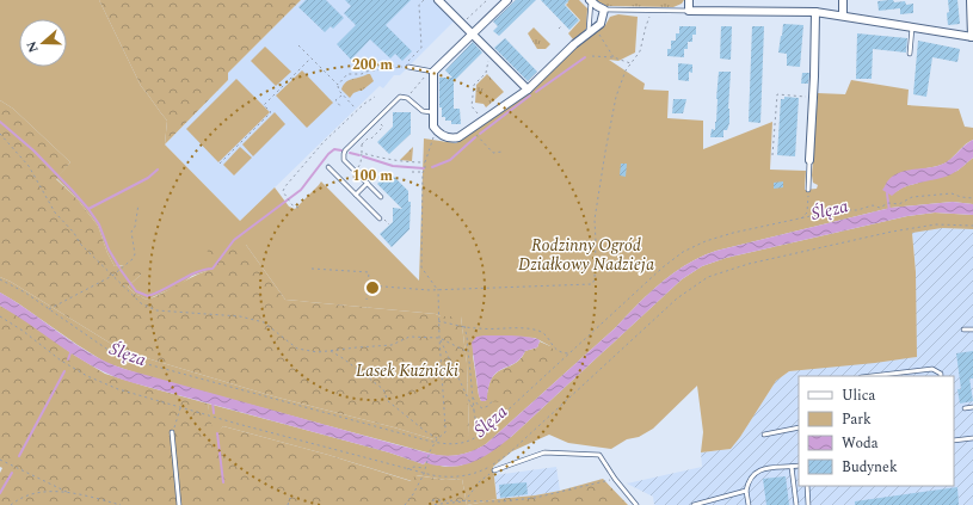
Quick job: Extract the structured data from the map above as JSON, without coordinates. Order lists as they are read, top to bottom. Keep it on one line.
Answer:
{"water":["Ślęza"],"parks":["Rodzinny Ogród Działkowy Nadzieja","Lasek Kuźnicki"],"legend":["Ulica","Park","Woda","Budynek"],"north":"left","rings":["200 m","100 m"]}
